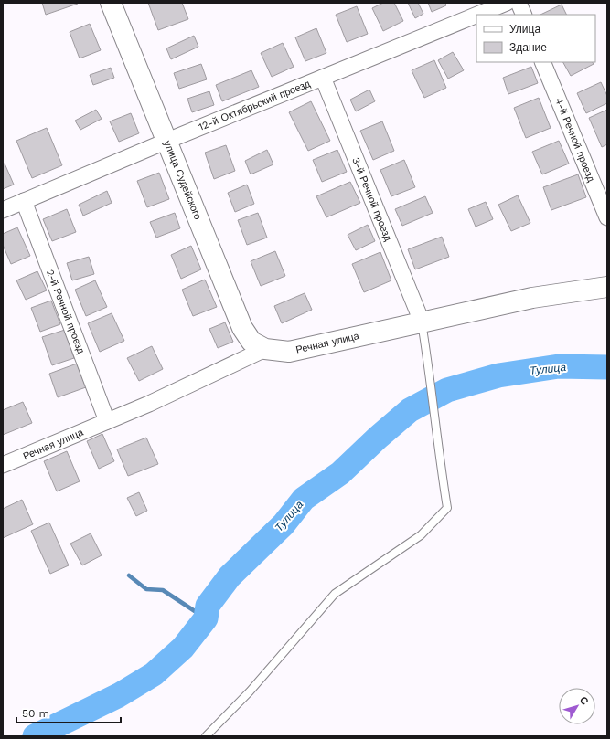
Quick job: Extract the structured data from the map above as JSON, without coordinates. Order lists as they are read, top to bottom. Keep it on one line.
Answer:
{"streets":{"street":["12-й Октябрьский проезд","4-й Речной проезд","улица Судейского","3-й Речной проезд","2-й Речной проезд","Речная улица"]},"crossings":[["12-й Октябрьский проезд","улица Судейского"],["12-й Октябрьский проезд","3-й Речной проезд"],["12-й Октябрьский проезд","2-й Речной проезд"],["улица Судейского","Речная улица"],["3-й Речной проезд","Речная улица"],["2-й Речной проезд","Речная улица"]],"water":["Тулица"],"legend":["Улица","Здание"],"scale_bar":"50 m","north":"top right"}
